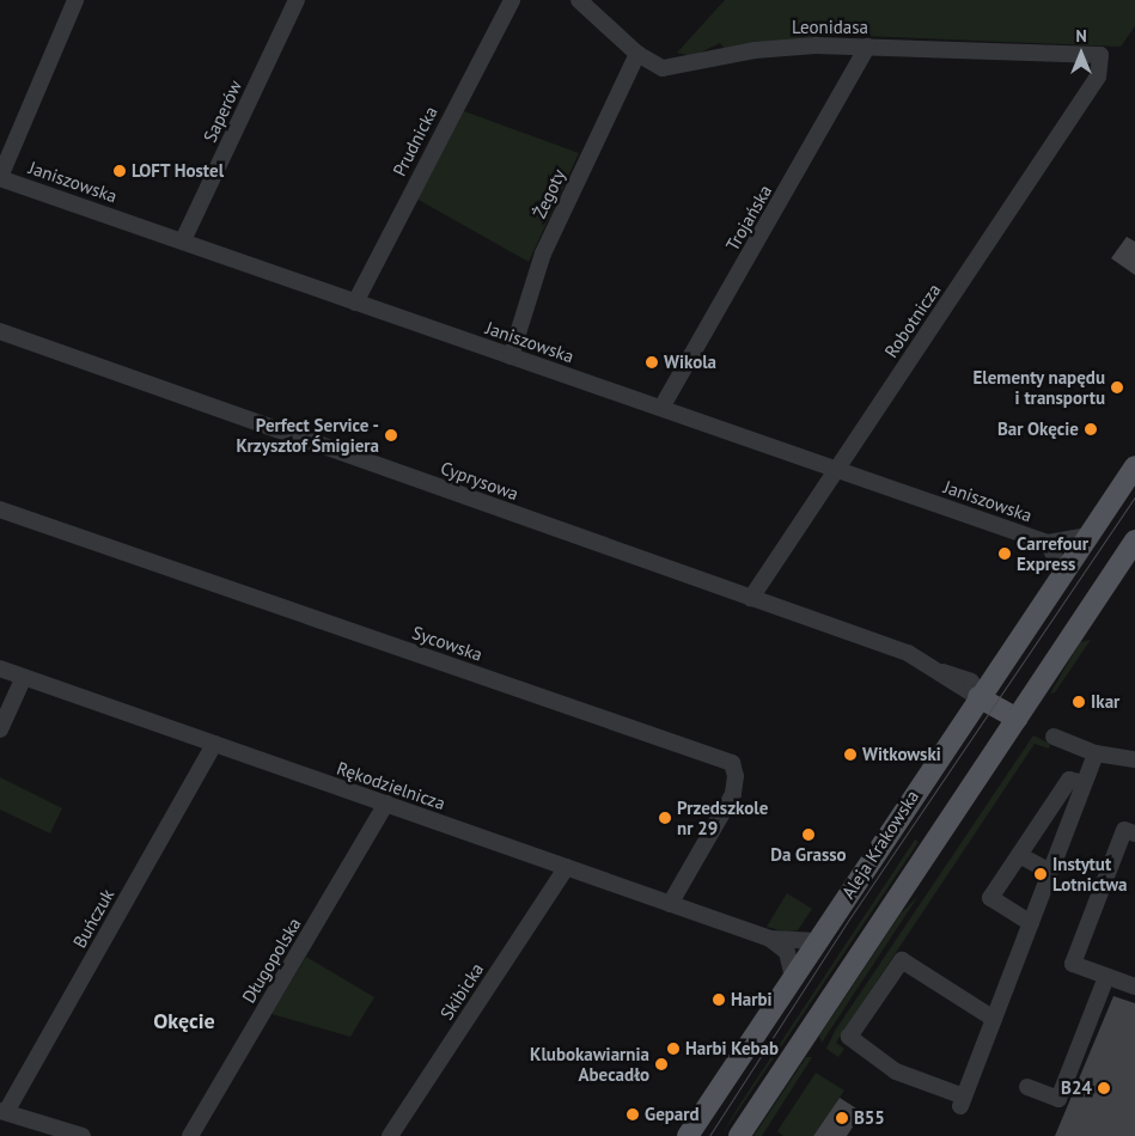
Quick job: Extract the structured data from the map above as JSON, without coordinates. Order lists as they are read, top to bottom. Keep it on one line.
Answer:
{"streets":{"main road":["Aleja Krakowska"],"street":["Leonidasa","Saperów","Prudnicka","Janiszowska","Żegoty","Trojańska","Robotnicza","Cyprysowa","Sycowska","Rękodzielnicza","Buńczuk","Długopolska","Skibicka"]},"crossings":[["Leonidasa","Żegoty"],["Leonidasa","Trojańska"],["Leonidasa","Robotnicza"],["Saperów","Janiszowska"],["Prudnicka","Janiszowska"],["Janiszowska","Żegoty"],["Janiszowska","Trojańska"],["Janiszowska","Robotnicza"],["Janiszowska","Aleja Krakowska"],["Robotnicza","Cyprysowa"],["Cyprysowa","Aleja Krakowska"],["Sycowska","Rękodzielnicza"],["Rękodzielnicza","Aleja Krakowska"],["Rękodzielnicza","Buńczuk"],["Rękodzielnicza","Długopolska"],["Rękodzielnicza","Skibicka"]],"districts":["Okęcie"],"places":["LOFT Hostel","Wikola","Elementy napędu i transportu","Bar Okęcie","Perfect Service - Krzysztof Śmigiera","Carrefour Express","Ikar","Witkowski","Przedszkole nr 29","Da Grasso","Instytut Lotnictwa","Harbi","Harbi Kebab","Klubokawiarnia Abecadło","B24","Gepard","B55"],"north":"top"}
